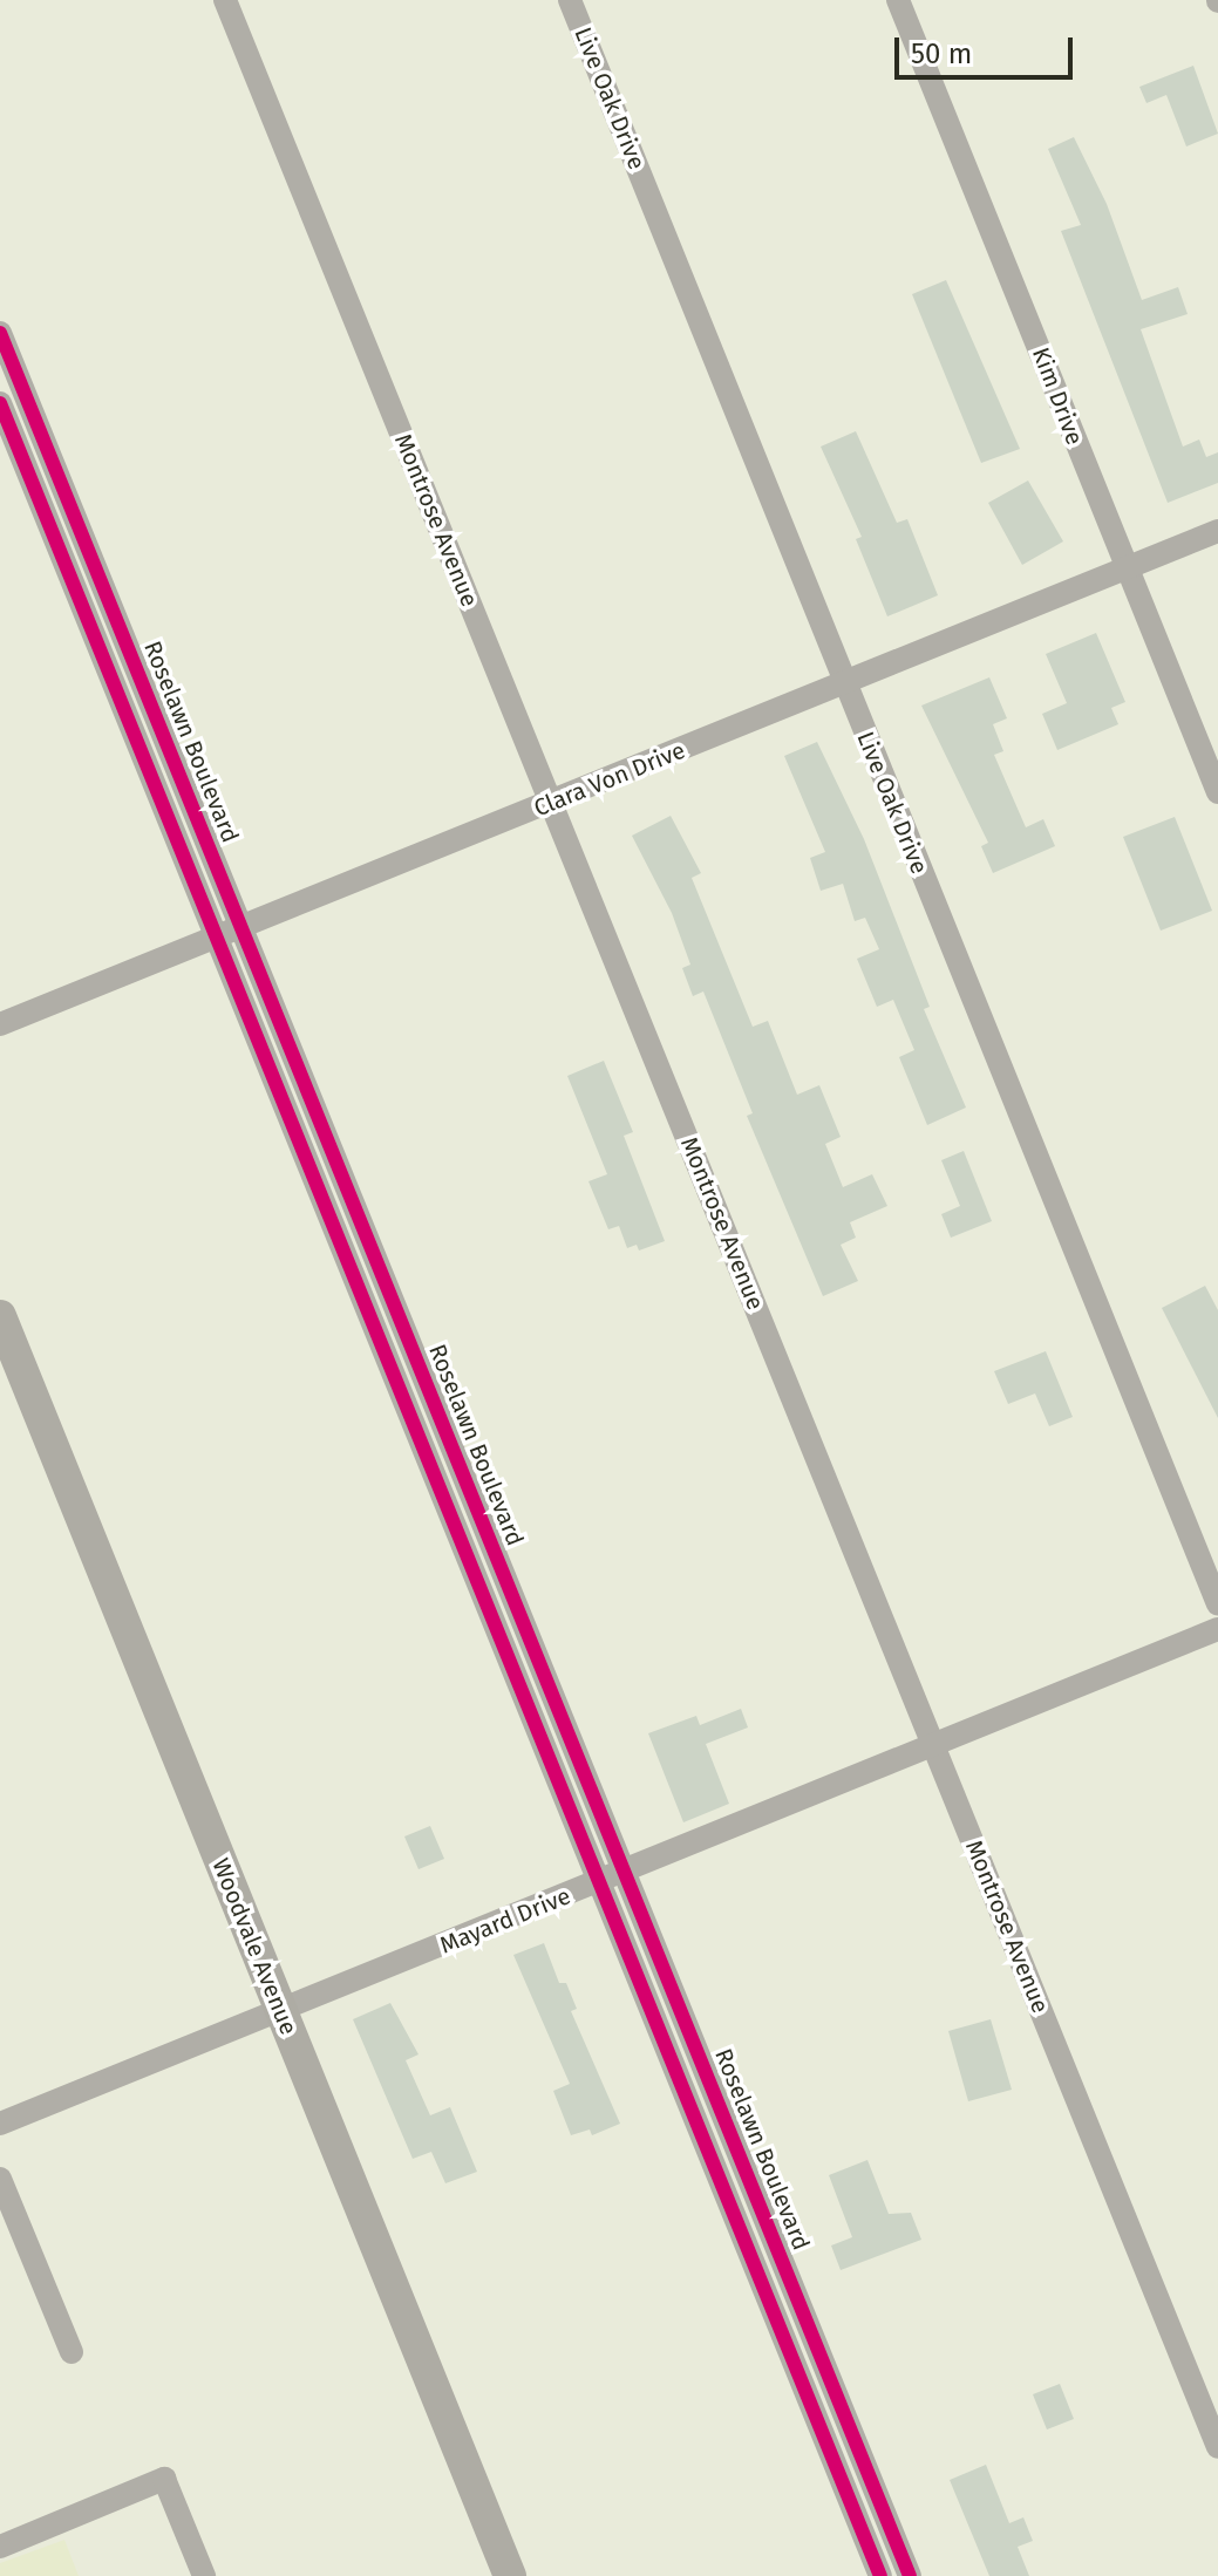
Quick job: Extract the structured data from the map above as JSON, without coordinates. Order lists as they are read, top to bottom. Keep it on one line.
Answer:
{"streets":{"street":["Live Oak Drive","Kim Drive","Montrose Avenue","Roselawn Boulevard","Clara Von Drive","Mayard Drive","Woodvale Avenue"]},"crossings":[["Live Oak Drive","Clara Von Drive"],["Kim Drive","Clara Von Drive"],["Montrose Avenue","Clara Von Drive"],["Montrose Avenue","Mayard Drive"],["Roselawn Boulevard","Clara Von Drive"],["Roselawn Boulevard","Mayard Drive"],["Mayard Drive","Woodvale Avenue"]],"scale_bar":"50 m"}
